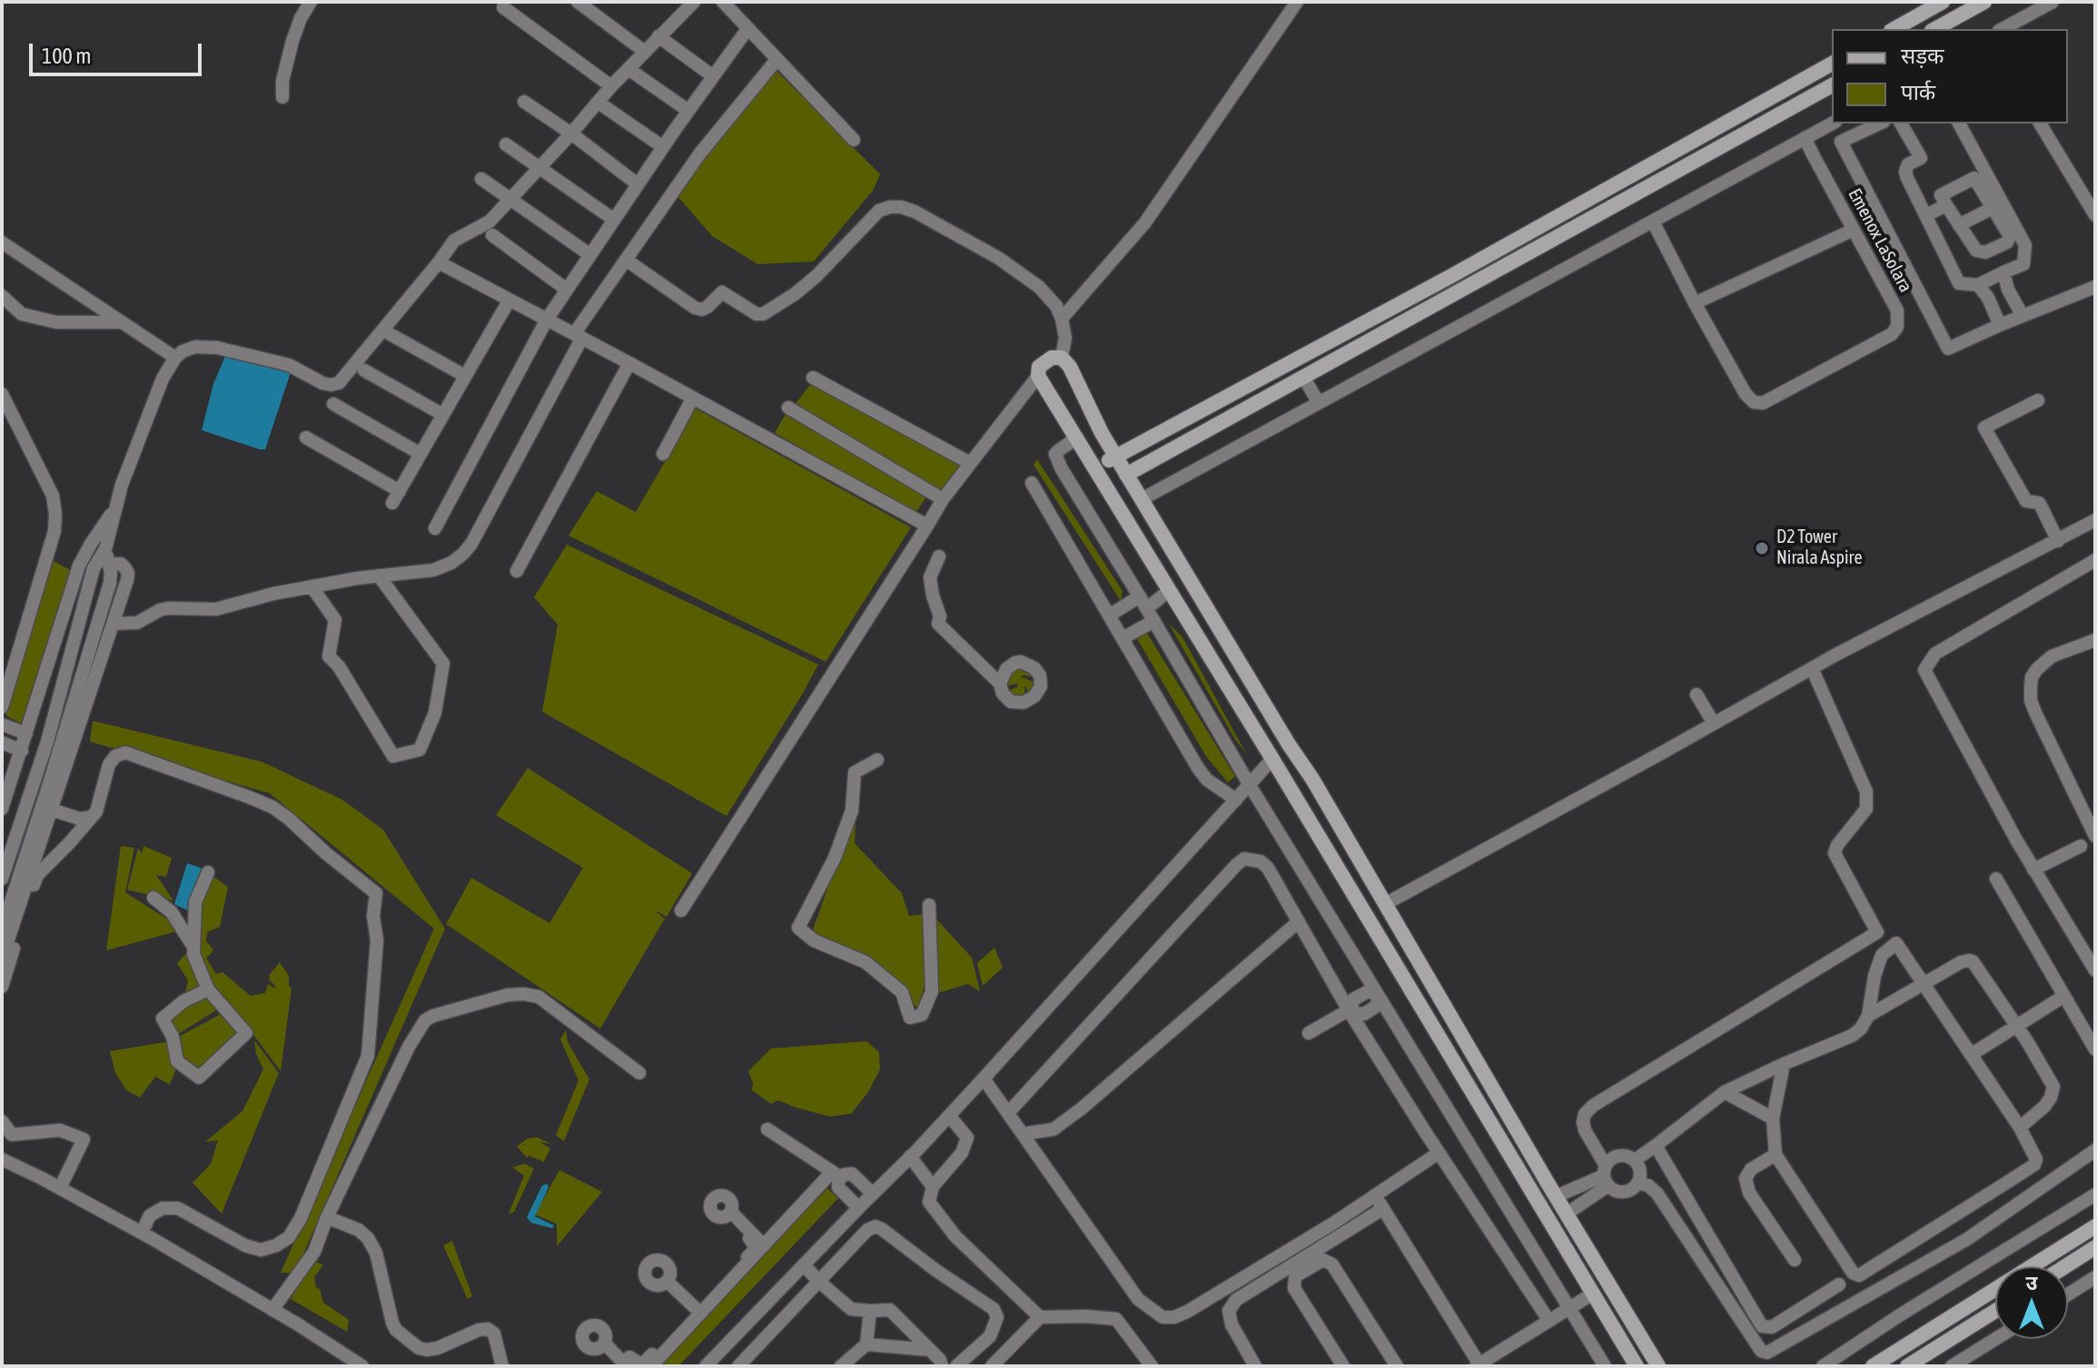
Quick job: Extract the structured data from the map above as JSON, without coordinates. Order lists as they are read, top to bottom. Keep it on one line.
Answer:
{"streets":{"street":["Emenox LaSolara"]},"places":["D2 Tower Nirala Aspire"],"legend":["सड़क","पार्क"],"scale_bar":"100 m","north":"top"}
